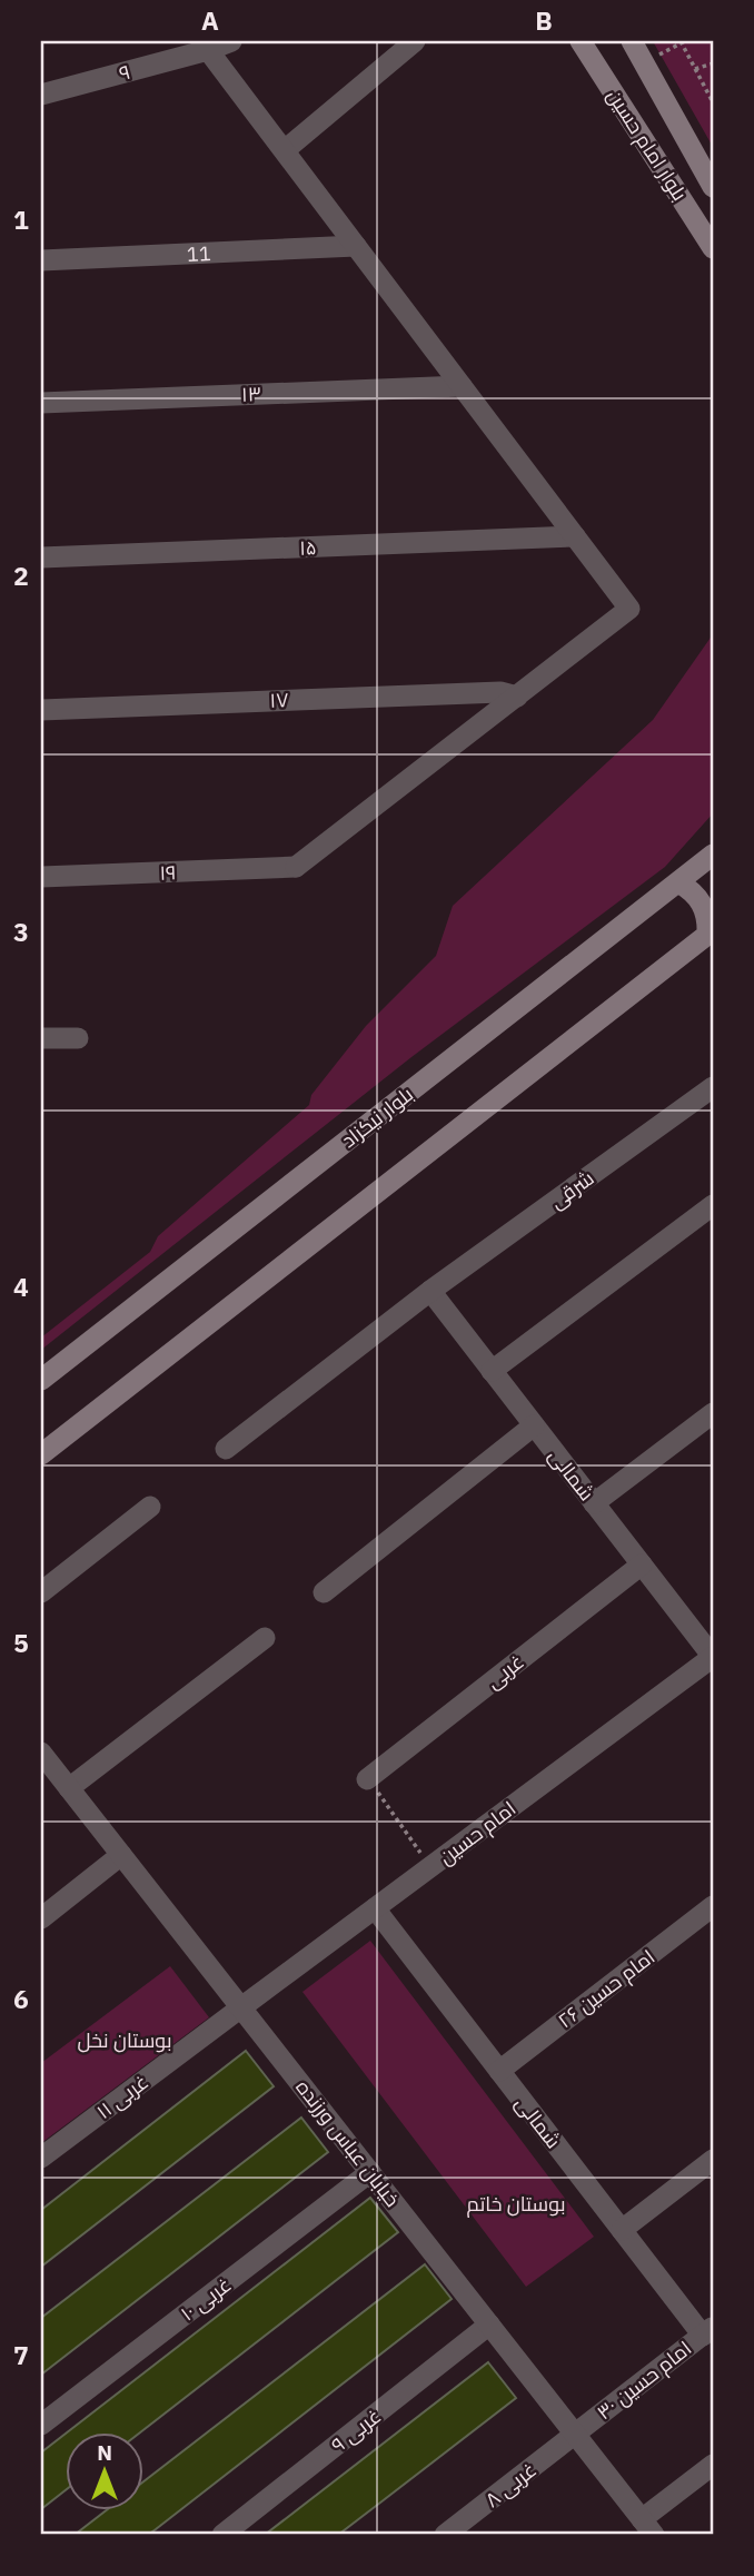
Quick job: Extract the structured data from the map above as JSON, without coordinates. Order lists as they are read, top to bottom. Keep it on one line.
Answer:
{"streets":{"main road":["بلوار امام حسین","بلوار نیکزاد"],"street":["۹","11","۱۳","۱۵","۱۷","۱۹","شرقی","شمالی","غربی","امام حسین","امام حسین ۲۶","غربی ۱۱","خیابان عباس ورزنده","غربی ۱۰","امام حسین ۳۰","غربی ۹","غربی ۸"]},"crossings":[["۱۷","۱۹"],["شرقی","شمالی"],["شمالی","غربی"],["شمالی","امام حسین"],["شمالی","امام حسین ۲۶"],["شمالی","امام حسین ۳۰"],["امام حسین","غربی ۱۱"],["امام حسین","خیابان عباس ورزنده"],["غربی ۱۱","خیابان عباس ورزنده"],["خیابان عباس ورزنده","غربی ۱۰"],["خیابان عباس ورزنده","امام حسین ۳۰"],["خیابان عباس ورزنده","غربی ۹"],["خیابان عباس ورزنده","غربی ۸"],["امام حسین ۳۰","غربی ۸"]],"parks":["بوستان نخل","بوستان خاتم"],"north":"top","grid":{"columns":["A","B"],"rows":["1","2","3","4","5","6","7"]}}
